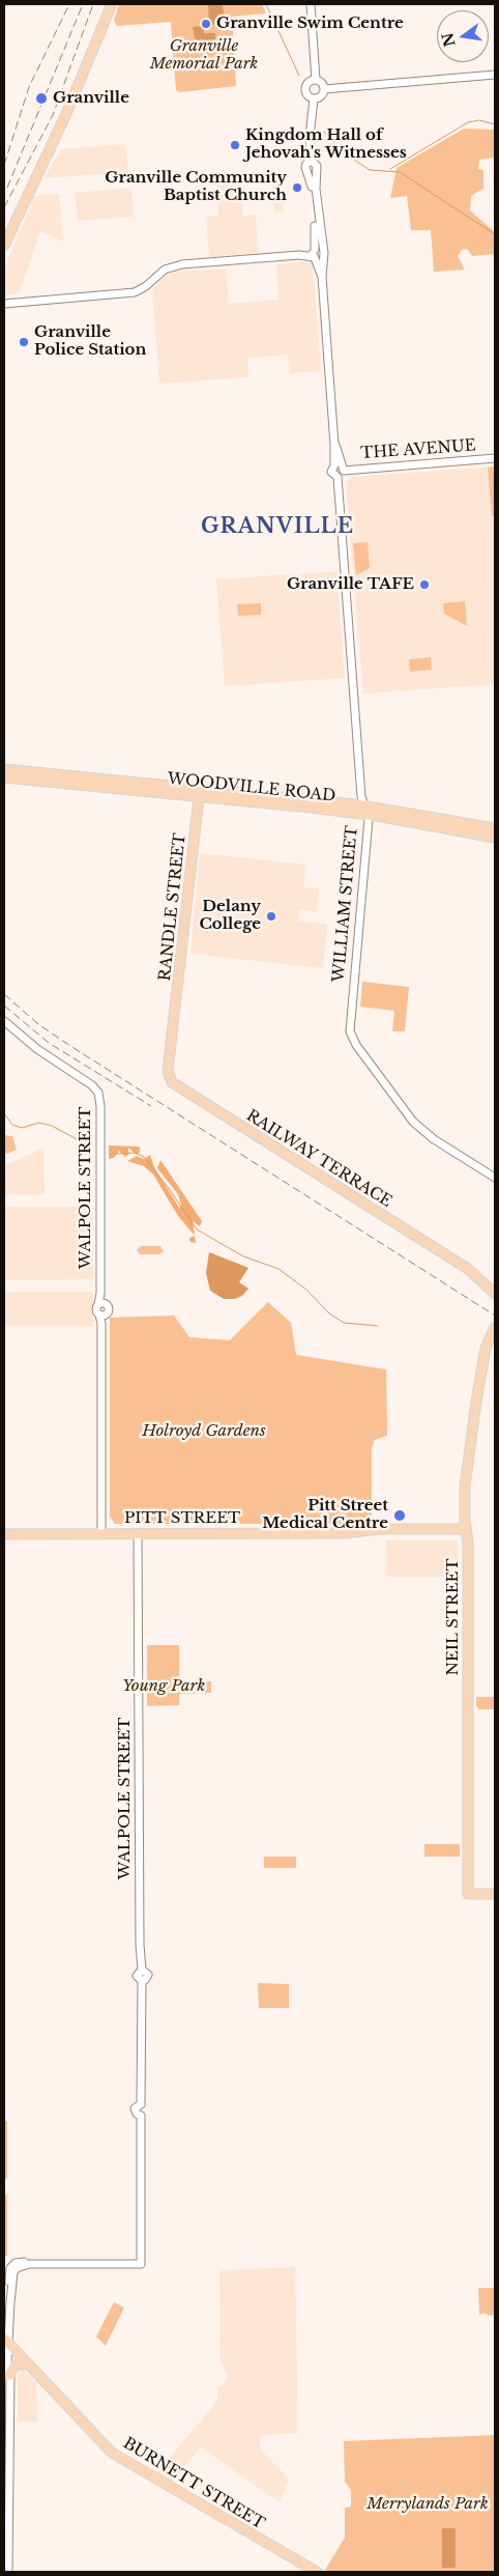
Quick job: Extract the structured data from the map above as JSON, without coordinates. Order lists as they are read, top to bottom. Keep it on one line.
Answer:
{"streets":{"main road":["WOODVILLE ROAD","RANDLE STREET","RAILWAY TERRACE","PITT STREET","NEIL STREET","BURNETT STREET"],"street":["THE AVENUE","WILLIAM STREET","WALPOLE STREET"]},"crossings":[["THE AVENUE","WILLIAM STREET"],["WOODVILLE ROAD","WILLIAM STREET"],["WOODVILLE ROAD","RANDLE STREET"],["RANDLE STREET","RAILWAY TERRACE"],["WALPOLE STREET","PITT STREET"],["PITT STREET","NEIL STREET"]],"districts":["GRANVILLE"],"parks":["Granville Memorial Park","Holroyd Gardens","Young Park","Merrylands Park"],"places":["Granville Swim Centre","Granville","Kingdom Hall of Jehovah's Witnesses","Granville Community Baptist Church","Granville Police Station","Granville TAFE","Delany College","Pitt Street Medical Centre"],"north":"left"}
